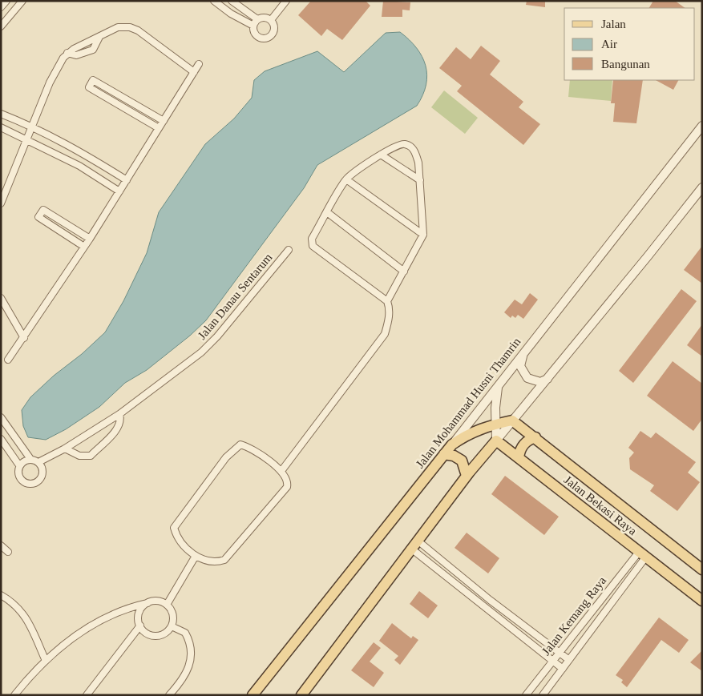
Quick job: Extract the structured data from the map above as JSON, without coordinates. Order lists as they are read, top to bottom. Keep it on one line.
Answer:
{"streets":{"main road":["Jalan Mohammad Husni Thamrin","Jalan Bekasi Raya"],"street":["Jalan Danau Sentarum","Jalan Kemang Raya"]},"crossings":[["Jalan Bekasi Raya","Jalan Kemang Raya"]],"legend":["Jalan","Air","Bangunan"]}
